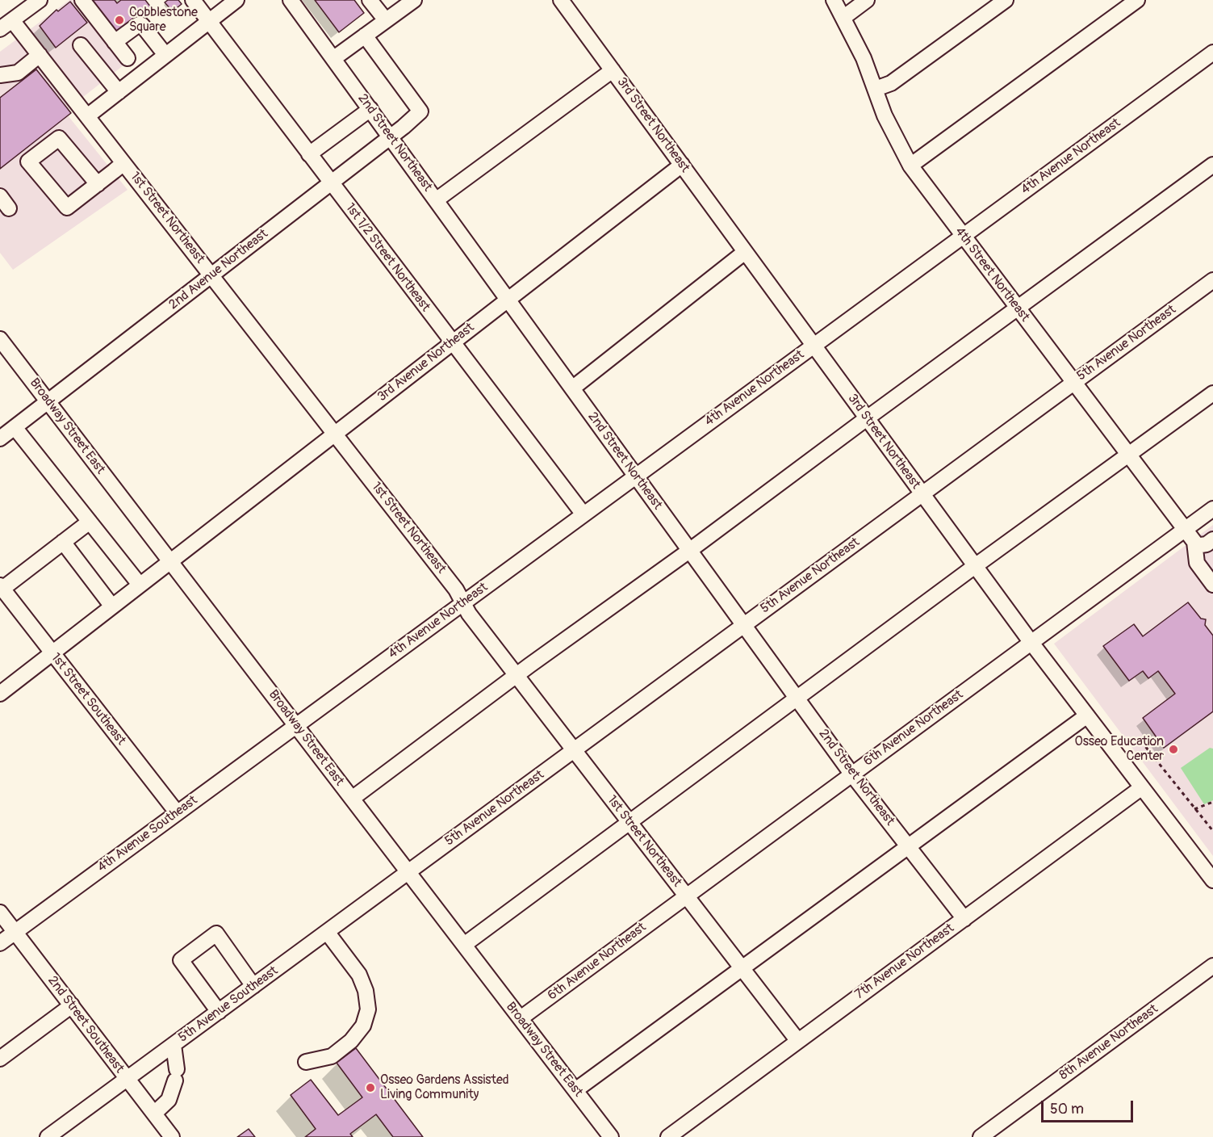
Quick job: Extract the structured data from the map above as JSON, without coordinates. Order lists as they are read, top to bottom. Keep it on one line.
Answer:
{"streets":{"street":["3rd Street Northeast","2nd Street Northeast","4th Avenue Northeast","1st Street Northeast","1st 1/2 Street Northeast","2nd Avenue Northeast","4th Street Northeast","5th Avenue Northeast","3rd Avenue Northeast","Broadway Street East","1st Street Southeast","6th Avenue Northeast","4th Avenue Southeast","7th Avenue Northeast","5th Avenue Southeast","2nd Street Southeast","8th Avenue Northeast"]},"crossings":[["3rd Street Northeast","4th Avenue Northeast"],["3rd Street Northeast","5th Avenue Northeast"],["3rd Street Northeast","3rd Avenue Northeast"],["3rd Street Northeast","6th Avenue Northeast"],["3rd Street Northeast","7th Avenue Northeast"],["2nd Street Northeast","4th Avenue Northeast"],["2nd Street Northeast","2nd Avenue Northeast"],["2nd Street Northeast","5th Avenue Northeast"],["2nd Street Northeast","3rd Avenue Northeast"],["2nd Street Northeast","6th Avenue Northeast"],["2nd Street Northeast","7th Avenue Northeast"],["4th Avenue Northeast","1st Street Northeast"],["4th Avenue Northeast","1st 1/2 Street Northeast"],["4th Avenue Northeast","4th Street Northeast"],["4th Avenue Northeast","Broadway Street East"],["4th Avenue Northeast","4th Avenue Southeast"],["1st Street Northeast","2nd Avenue Northeast"],["1st Street Northeast","5th Avenue Northeast"],["1st Street Northeast","3rd Avenue Northeast"],["1st Street Northeast","6th Avenue Northeast"],["1st Street Northeast","7th Avenue Northeast"],["1st 1/2 Street Northeast","2nd Avenue Northeast"],["1st 1/2 Street Northeast","3rd Avenue Northeast"],["2nd Avenue Northeast","Broadway Street East"],["4th Street Northeast","5th Avenue Northeast"],["4th Street Northeast","6th Avenue Northeast"],["5th Avenue Northeast","Broadway Street East"],["5th Avenue Northeast","5th Avenue Southeast"],["3rd Avenue Northeast","Broadway Street East"],["3rd Avenue Northeast","1st Street Southeast"],["Broadway Street East","6th Avenue Northeast"],["Broadway Street East","4th Avenue Southeast"],["Broadway Street East","5th Avenue Southeast"],["1st Street Southeast","4th Avenue Southeast"],["4th Avenue Southeast","2nd Street Southeast"],["5th Avenue Southeast","2nd Street Southeast"]],"places":["Cobblestone Square","Osseo Education Center","Osseo Gardens Assisted Living Community"],"scale_bar":"50 m"}
